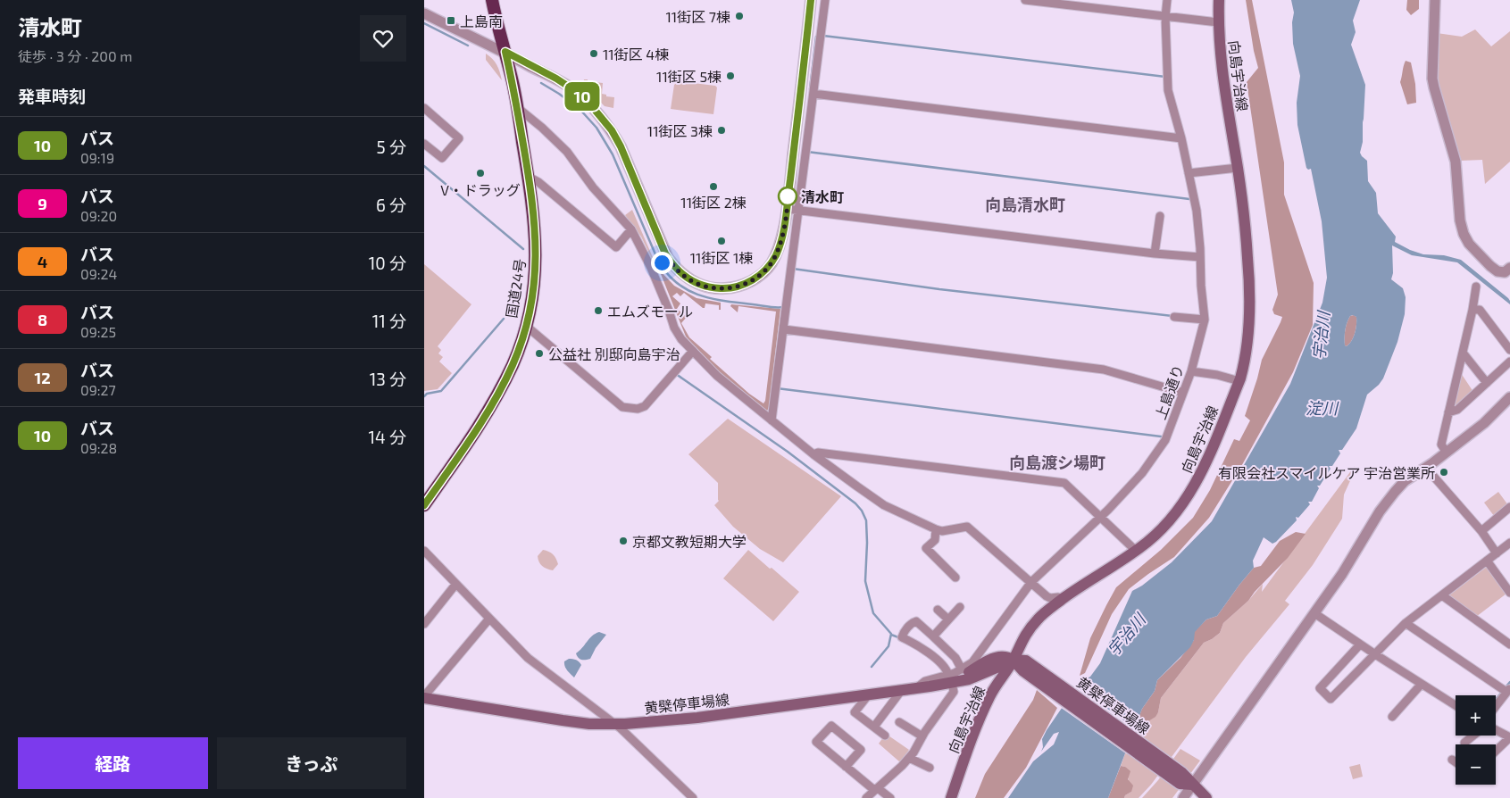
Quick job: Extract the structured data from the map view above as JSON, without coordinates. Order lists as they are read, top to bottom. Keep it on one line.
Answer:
{"streets":{"highway":["国道24号"],"main road":["向島宇治線","黄檗停車場線"],"street":["上島通り"]},"crossings":[["向島宇治線","黄檗停車場線"],["上島通り","黄檗停車場線"]],"districts":["向島清水町","向島渡シ場町"],"water":["宇治川","淀川"],"places":{"other":["11街区 7棟","11街区 4棟","11街区 5棟","11街区 3棟","V・ドラッグ","11街区 2棟","清水町","11街区 1棟","エムズモール","公益社 別邸向島宇治","有限会社スマイルケア 宇治営業所","京都文教短期大学"],"transit":["上島南"]},"lines":["bus line 10"],"page":{"heading":[["清水町","徒歩 · 3 分 · 200 m"],"発車時刻"],"on_map":"10","list":[{"mark":"10","name":"バス","note":"09:19","value":"5 分"},{"mark":"9","name":"バス","note":"09:20","value":"6 分"},{"mark":"4","name":"バス","note":"09:24","value":"10 分"},{"mark":"8","name":"バス","note":"09:25","value":"11 分"},{"mark":"12","name":"バス","note":"09:27","value":"13 分"},{"mark":"10","name":"バス","note":"09:28","value":"14 分"}],"map_buttons":["+","−"],"buttons":["経路","きっぷ"]}}
